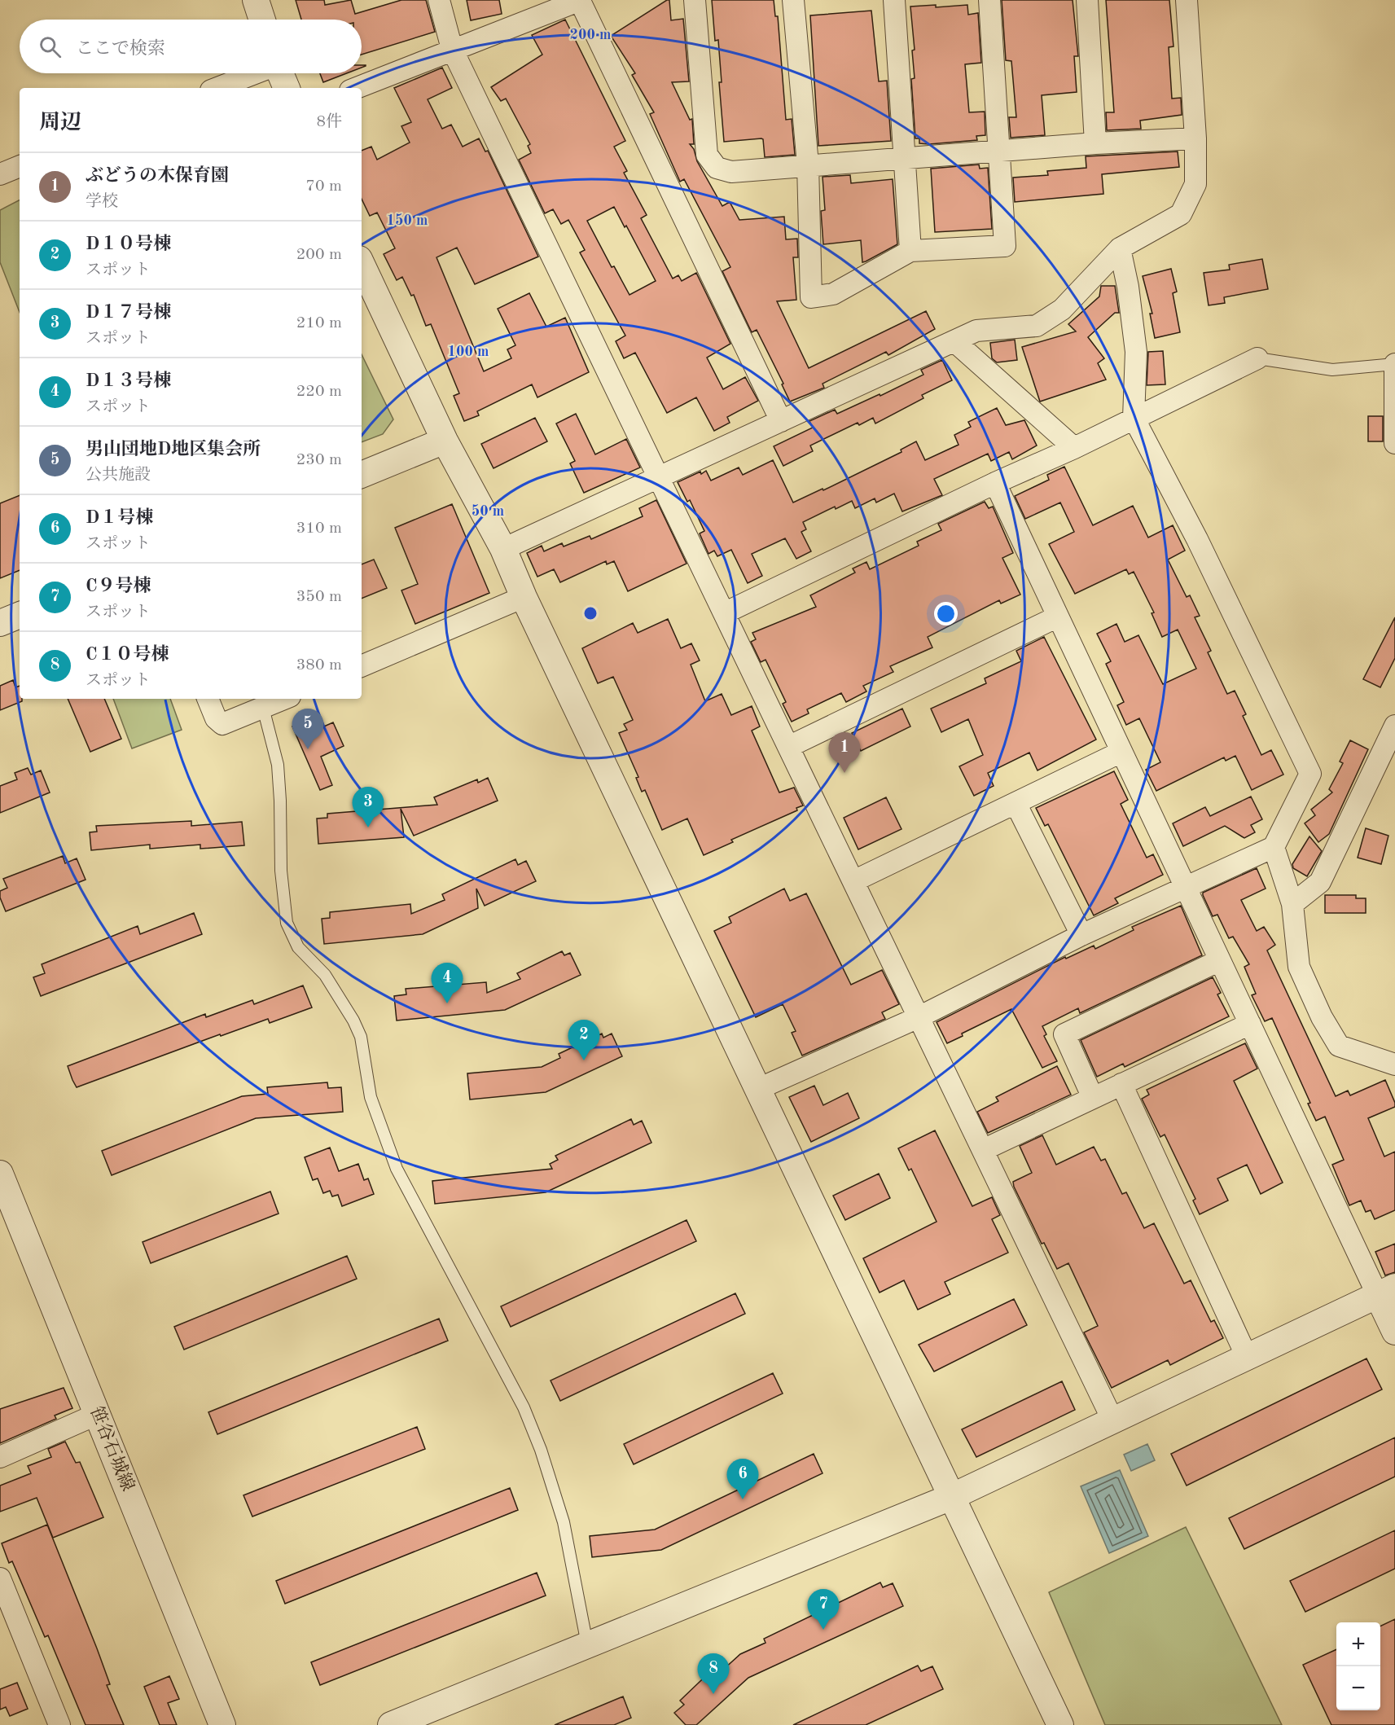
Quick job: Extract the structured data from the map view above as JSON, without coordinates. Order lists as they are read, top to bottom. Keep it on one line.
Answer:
{"streets":{"street":["笹谷石城線"]},"page":{"search":"ここで検索","heading":["周辺","8件"],"list":[{"mark":"1","name":"ぶどうの木保育園","note":"学校","value":"70 m"},{"mark":"2","name":"D１０号棟","note":"スポット","value":"200 m"},{"mark":"3","name":"D１７号棟","note":"スポット","value":"210 m"},{"mark":"4","name":"D１３号棟","note":"スポット","value":"220 m"},{"mark":"5","name":"男山団地D地区集会所","note":"公共施設","value":"230 m"},{"mark":"6","name":"D１号棟","note":"スポット","value":"310 m"},{"mark":"7","name":"C９号棟","note":"スポット","value":"350 m"},{"mark":"8","name":"C１０号棟","note":"スポット","value":"380 m"}],"pins":["5","1","3","4","2","6","7","8"],"map_buttons":["+","−"]},"rings":["200 m","150 m","100 m","50 m"]}
